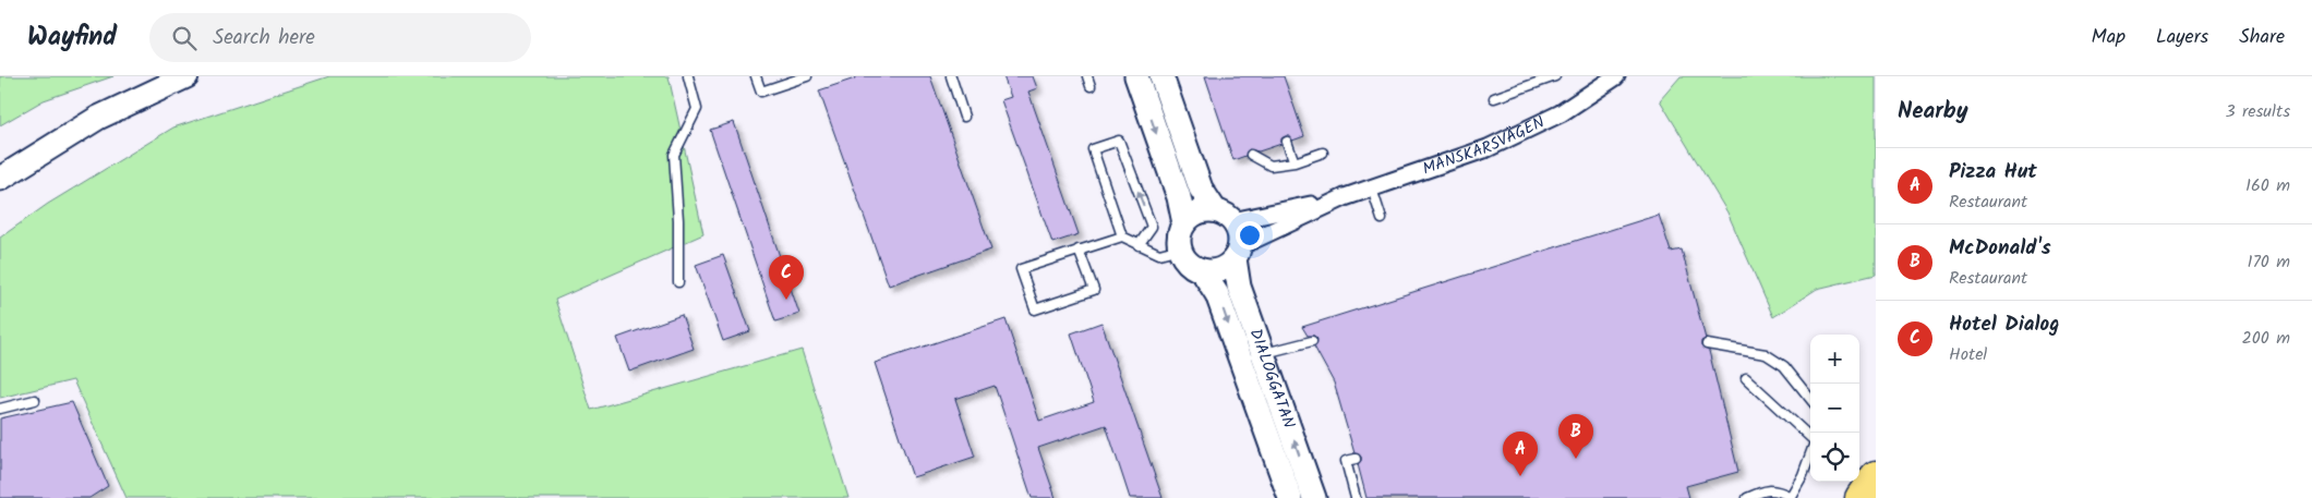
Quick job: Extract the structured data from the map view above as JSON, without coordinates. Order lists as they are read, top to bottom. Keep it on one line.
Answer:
{"streets":{"street":["MÅNSKÄRSVÄGEN","DIALOGGATAN"]},"crossings":[["MÅNSKÄRSVÄGEN","DIALOGGATAN"]],"page":{"header":"Wayfind","search":"Search here","nav":["Map","Layers","Share"],"heading":["Nearby","3 results"],"list":[{"mark":"A","name":"Pizza Hut","note":"Restaurant","value":"160 m"},{"mark":"B","name":"McDonald's","note":"Restaurant","value":"170 m"},{"mark":"C","name":"Hotel Dialog","note":"Hotel","value":"200 m"}],"pins":["C","B","A"],"map_buttons":["+","−"]}}
